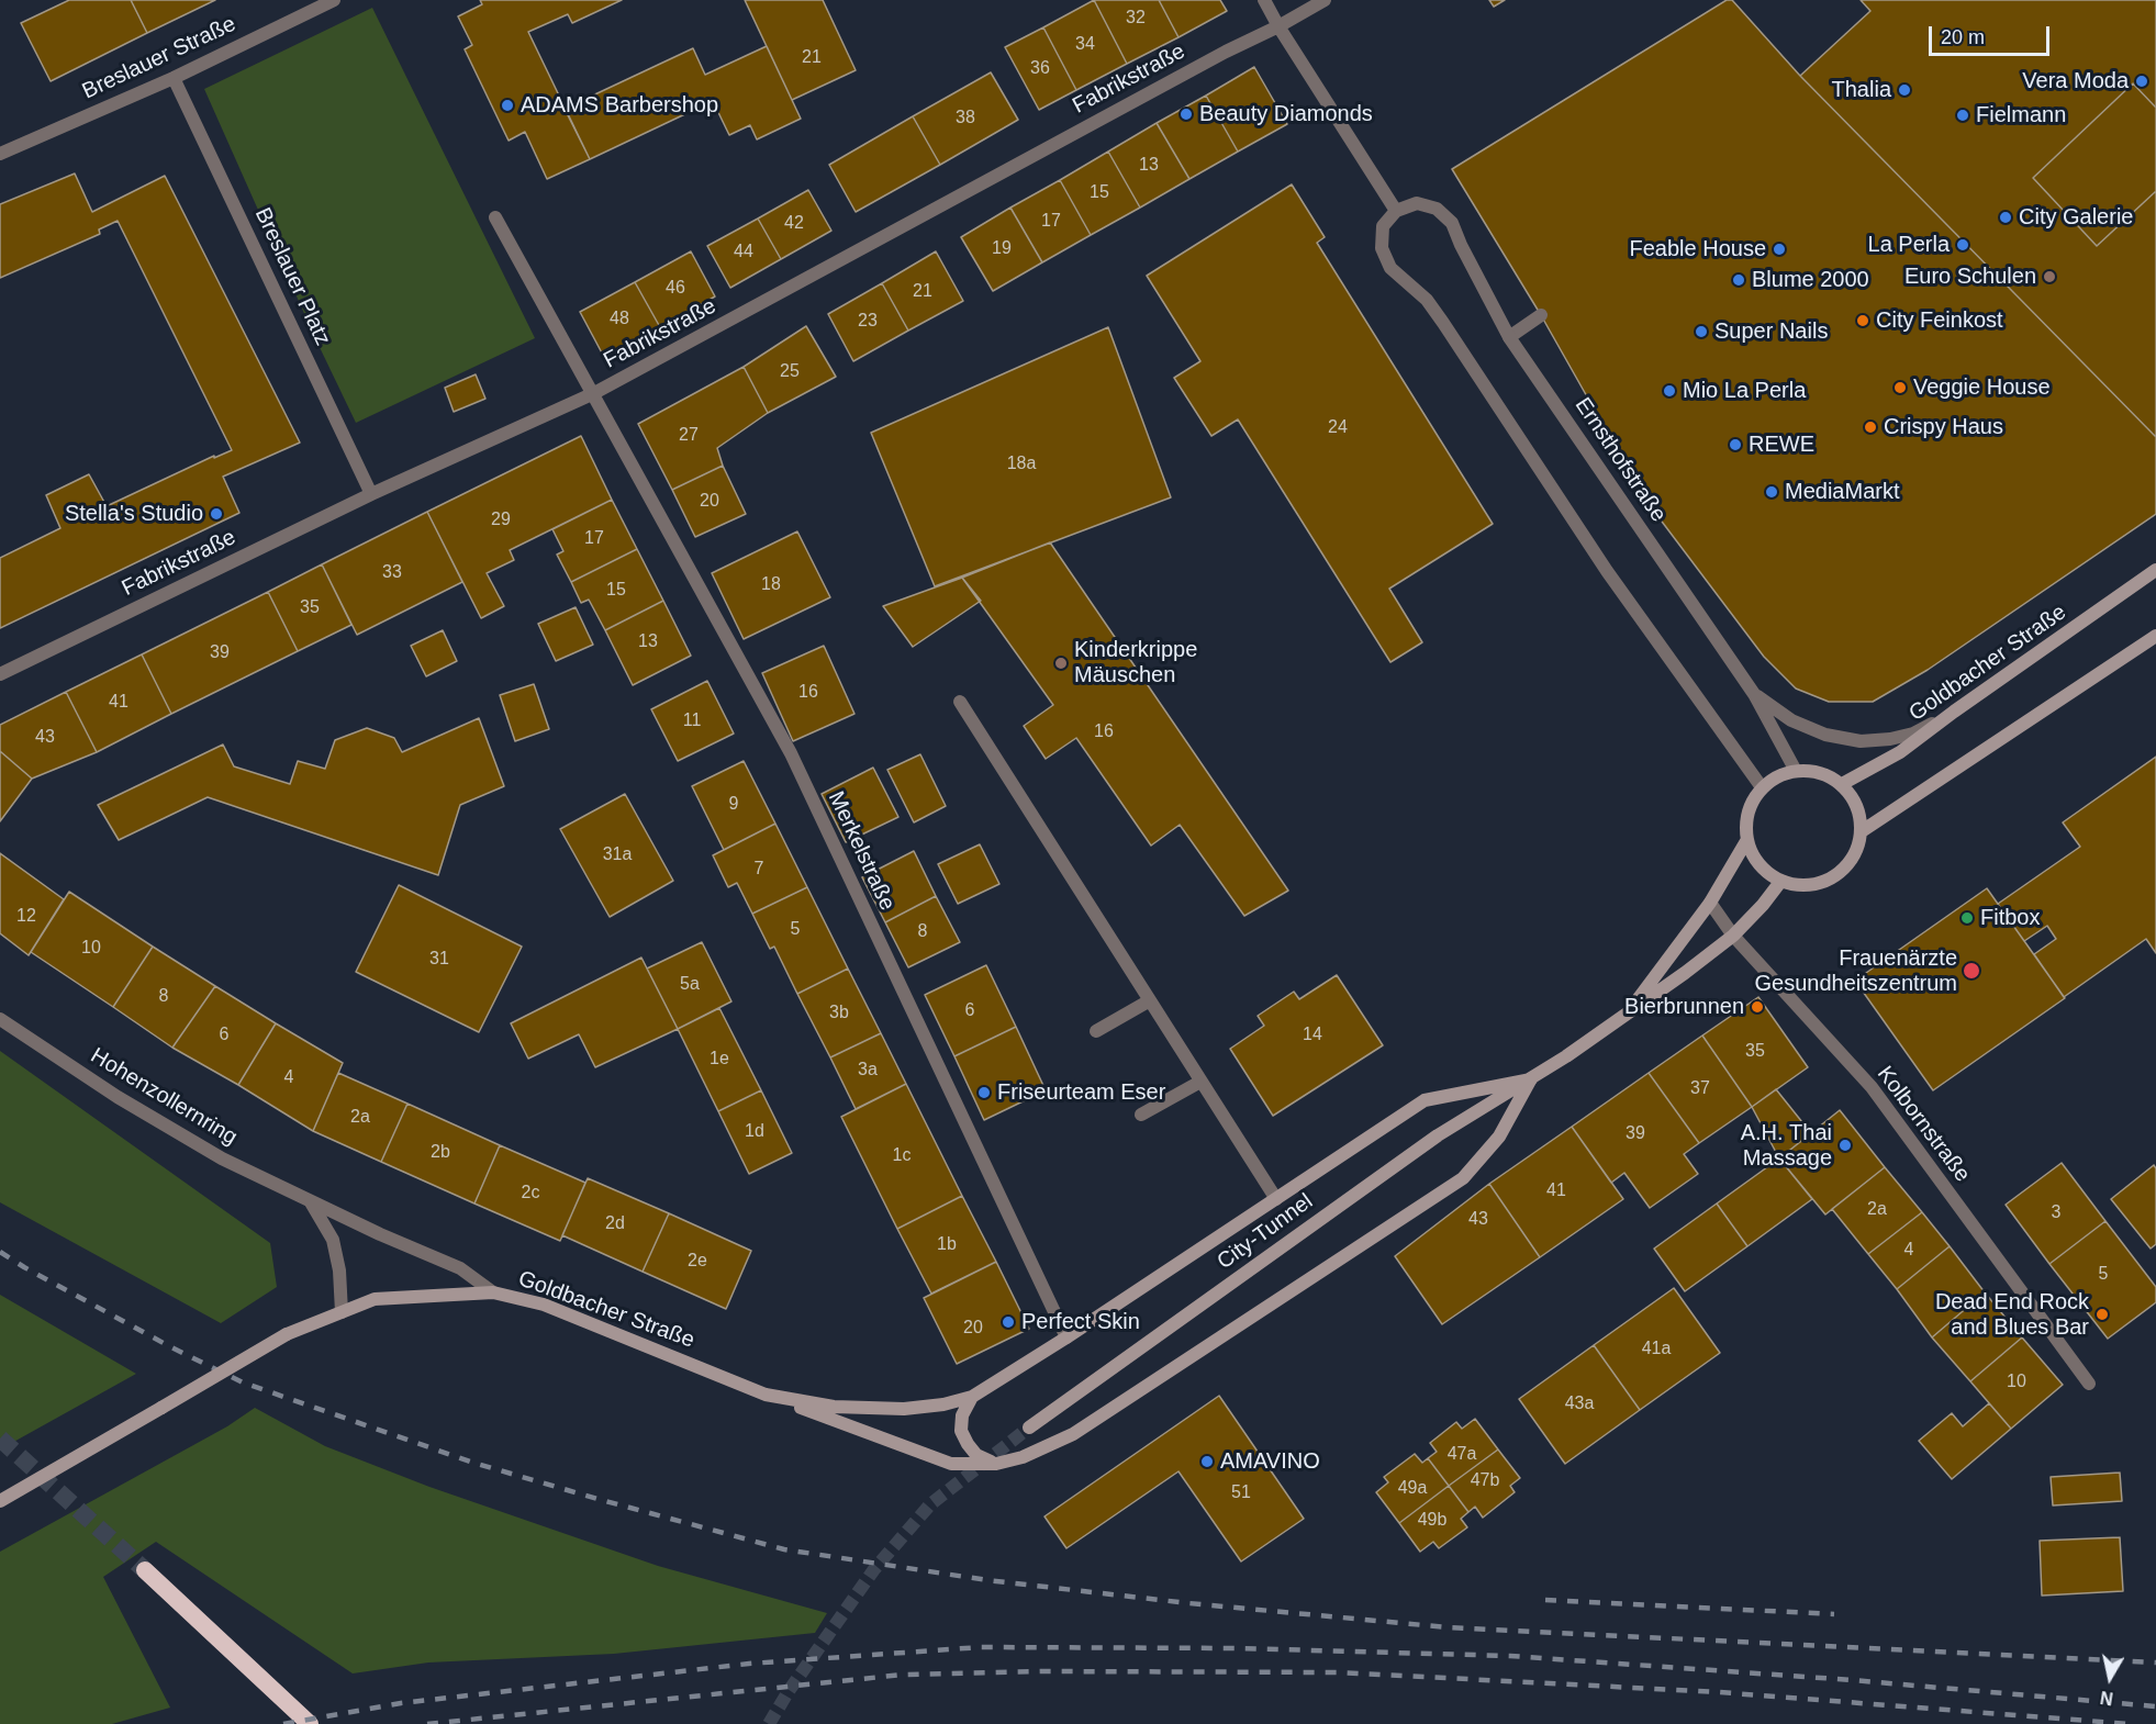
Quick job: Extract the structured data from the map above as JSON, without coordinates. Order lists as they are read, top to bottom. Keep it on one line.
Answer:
{"streets":{"main road":["Goldbacher Straße","City-Tunnel"],"street":["Breslauer Straße","Fabrikstraße","Breslauer Platz","Ernsthofstraße","Merkelstraße","Hohenzollernring","Kolbornstraße"]},"crossings":[["Breslauer Straße","Breslauer Platz"],["Fabrikstraße","Breslauer Platz"],["Fabrikstraße","Merkelstraße"],["Ernsthofstraße","Goldbacher Straße"],["Goldbacher Straße","Merkelstraße"],["Goldbacher Straße","Hohenzollernring"],["Goldbacher Straße","City-Tunnel"]],"places":["Vera Moda","Thalia","ADAMS Barbershop","Beauty Diamonds","Fielmann","City Galerie","La Perla","Feable House","Euro Schulen","Blume 2000","City Feinkost","Super Nails","Veggie House","Mio La Perla","Crispy Haus","REWE","MediaMarkt","Stella's Studio","Kinderkrippe Mäuschen","Fitbox","Frauenärzte Gesundheitszentrum","Bierbrunnen","Friseurteam Eser","A.H. Thai Massage","Dead End Rock and Blues Bar","Perfect Skin","AMAVINO"],"house_numbers":["32","34","21","36","38","13","15","17","42","19","44","46","21","48","23","25","24","27","18a","20","29","17","33","18","15","35","13","39","16","41","11","16","43","9","31a","7","12","5","8","10","31","5a","8","6","3b","6","14","35","1e","3a","4","37","2a","1d","39","2b","1c","41","2c","2a","3","43","2d","1b","4","2e","5","20","41a","10","43a","47a","47b","49a","51","49b"],"scale_bar":"20 m","north":"bottom"}
